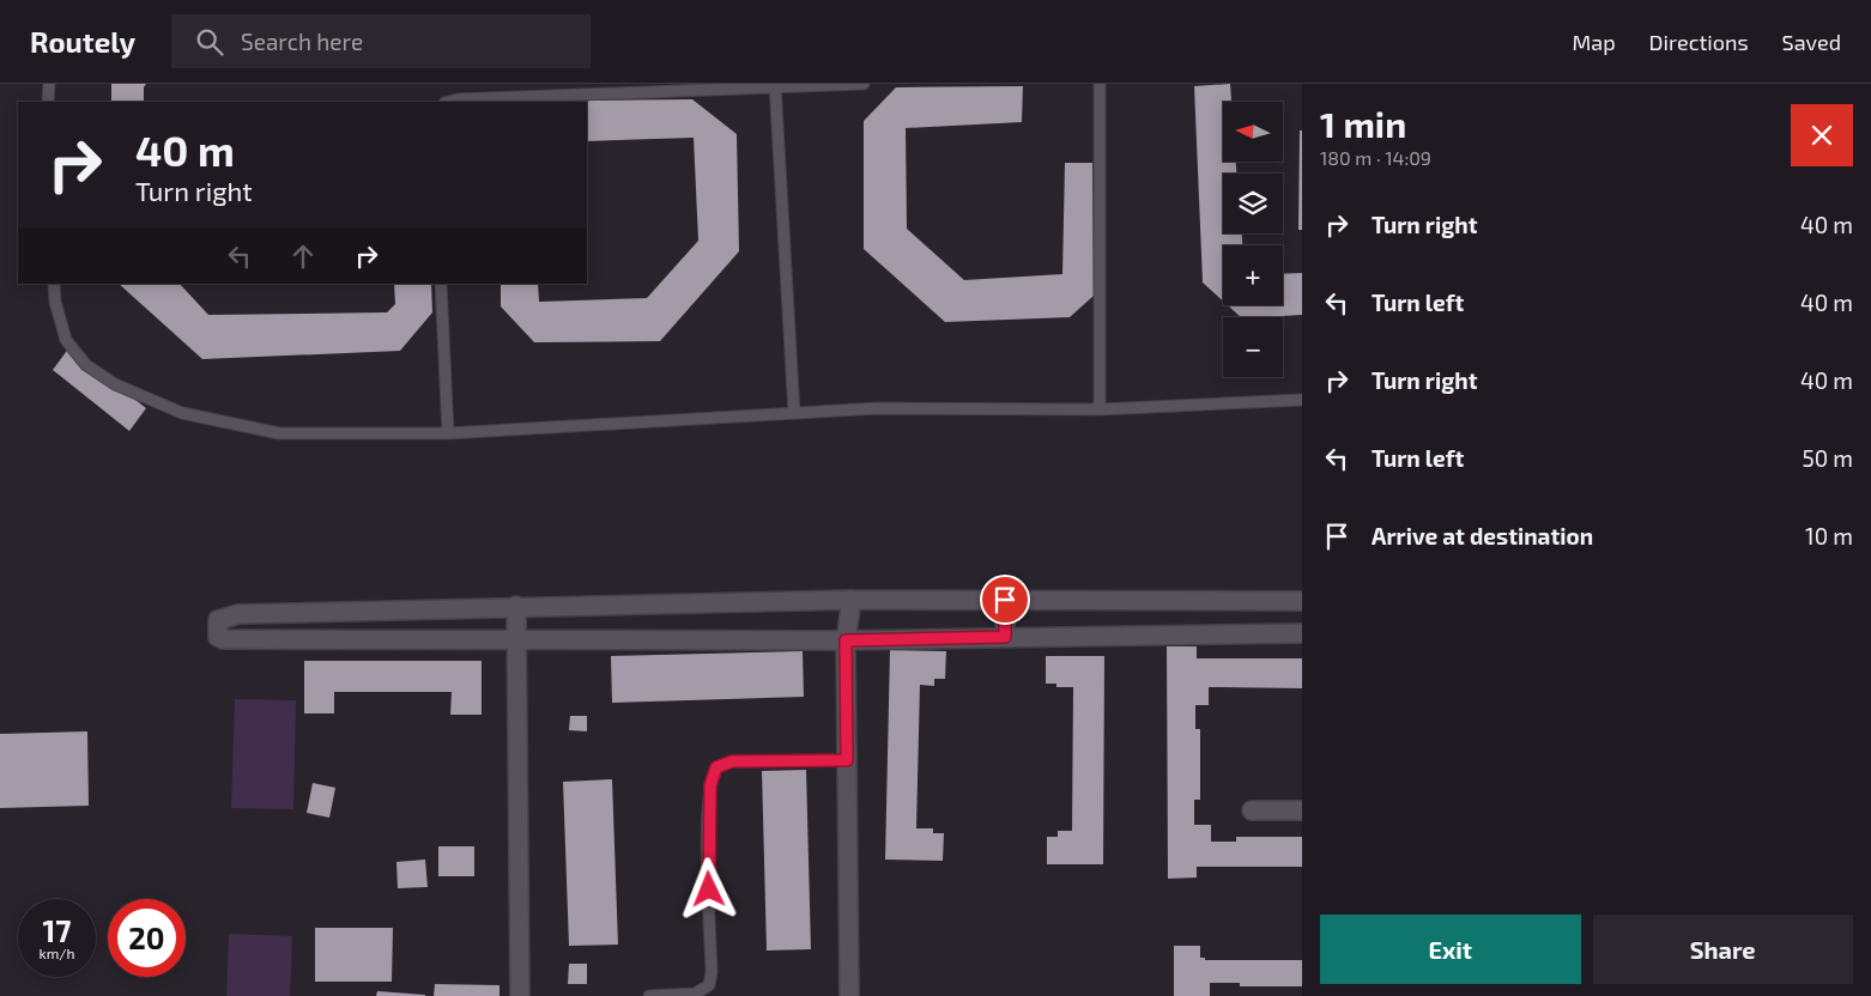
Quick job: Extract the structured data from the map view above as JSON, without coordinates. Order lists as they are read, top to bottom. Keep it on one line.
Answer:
{"north":"left","page":{"header":"Routely","search":"Search here","nav":["Map","Directions","Saved"],"heading":["1 min","180 m · 14:09"],"map_buttons":["+","−"],"turn":["40 m","Turn right"],"list":[{"name":"Turn right","value":"40 m"},{"name":"Turn left","value":"40 m"},{"name":"Turn right","value":"40 m"},{"name":"Turn left","value":"50 m"},{"name":"Arrive at destination","value":"10 m"}],"speed":"17 km/h","limit":"20","buttons":["Exit","Share"]}}
